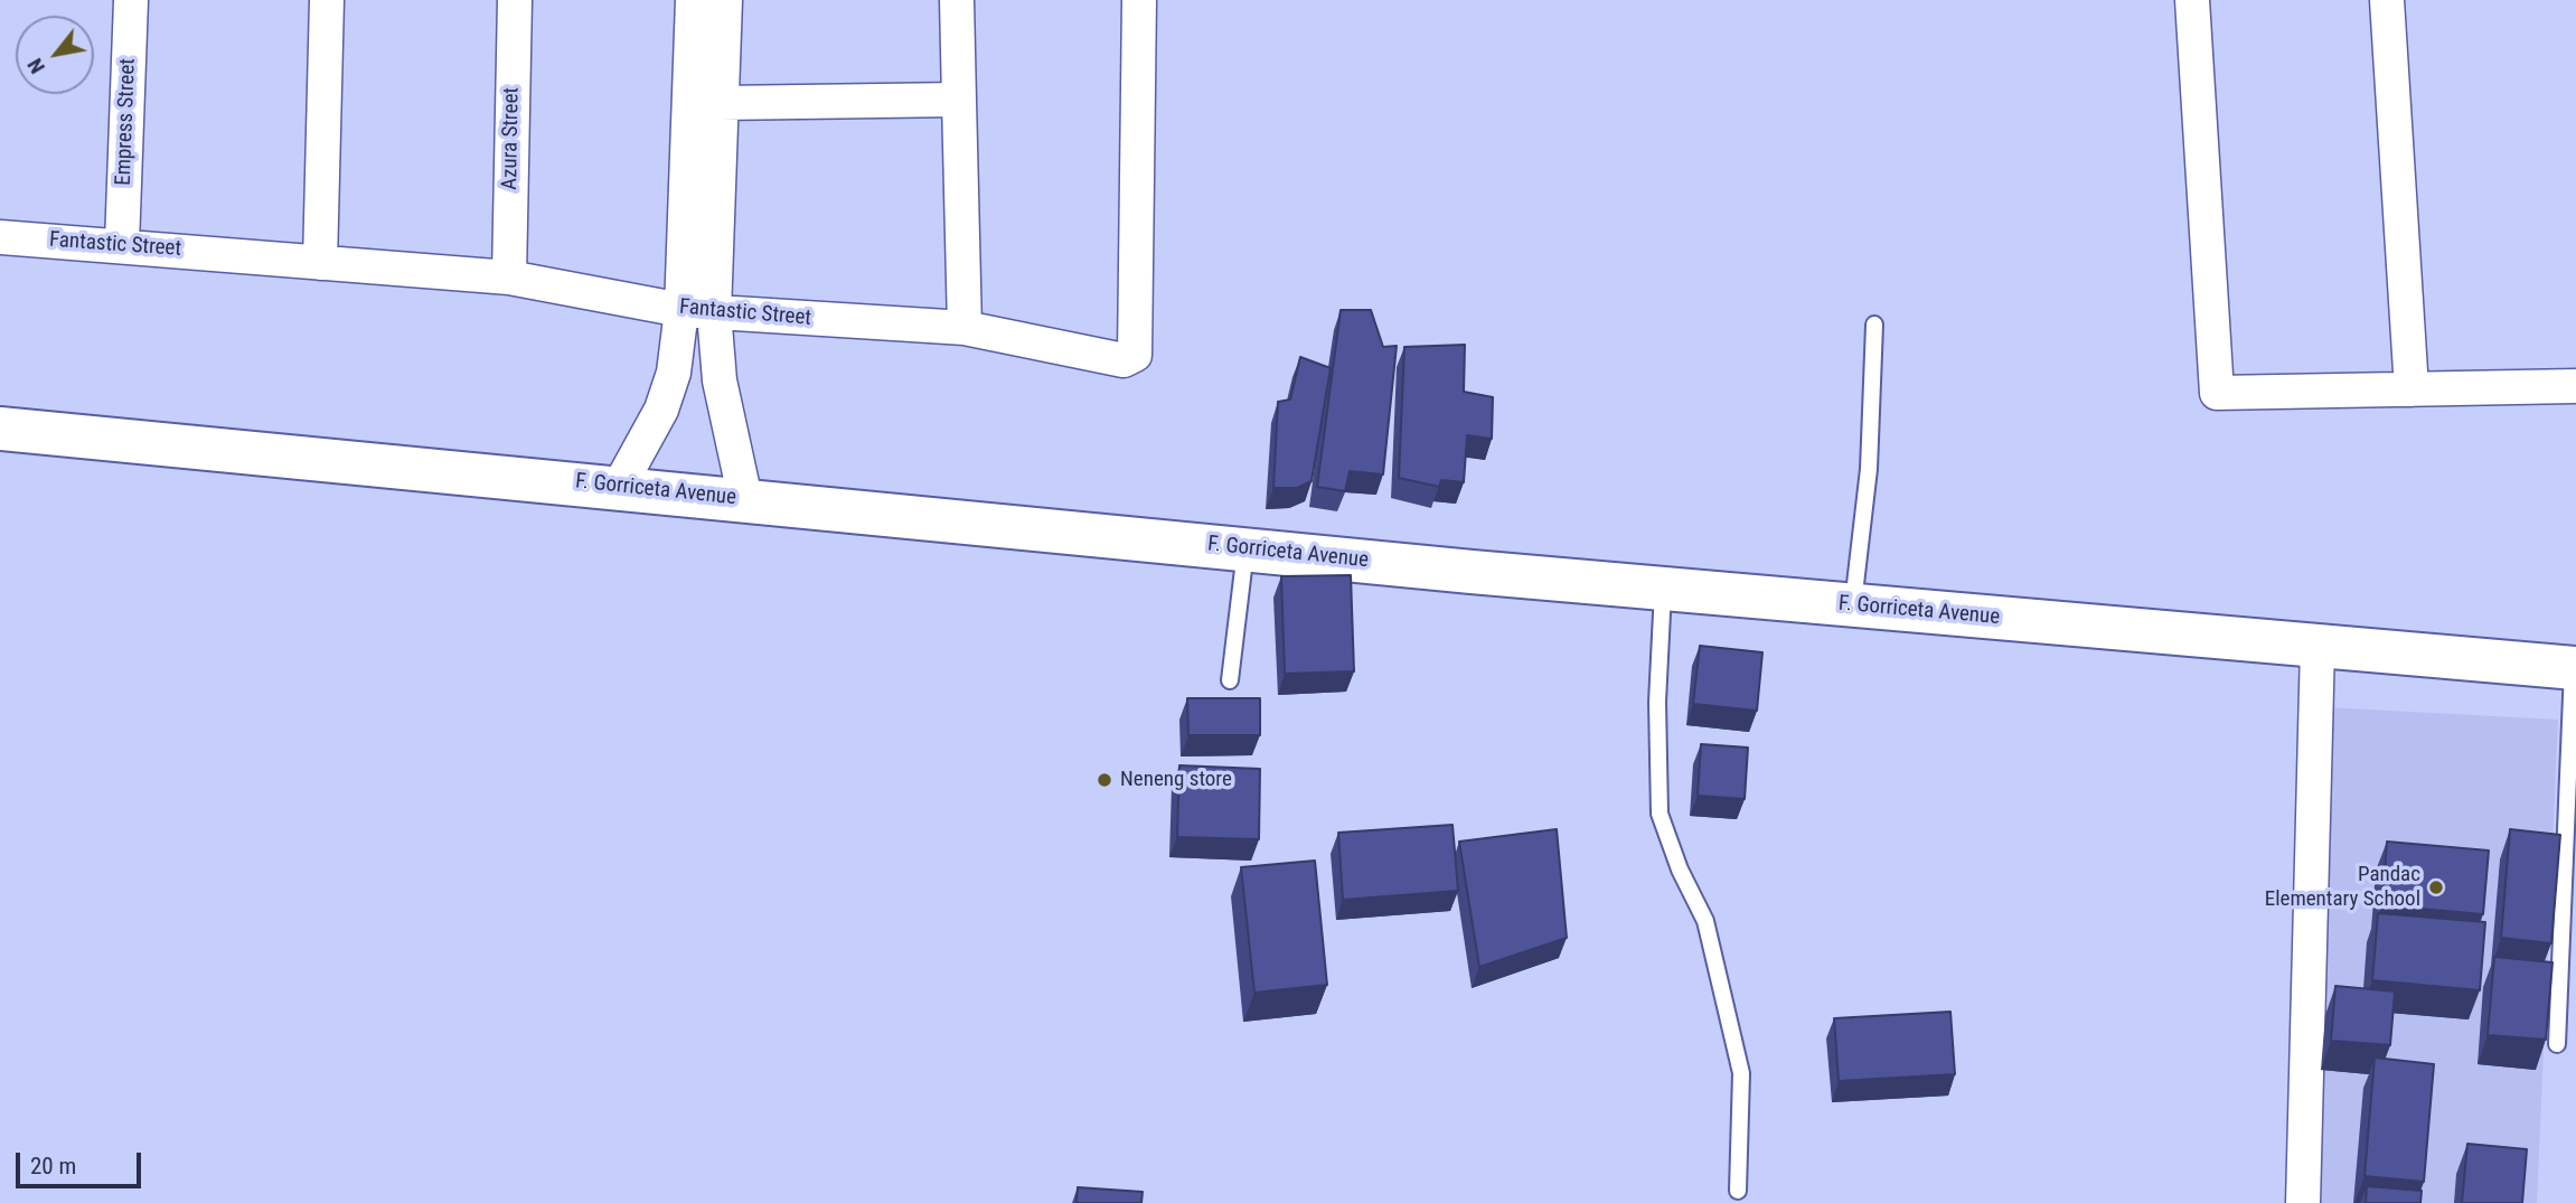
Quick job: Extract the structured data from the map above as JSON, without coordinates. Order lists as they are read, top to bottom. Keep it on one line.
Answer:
{"streets":{"main road":["F. Gorriceta Avenue"],"street":["Empress Street","Azura Street","Fantastic Street"]},"crossings":[["Empress Street","Fantastic Street"],["Azura Street","Fantastic Street"]],"places":["Neneng store","Pandac Elementary School"],"scale_bar":"20 m","north":"bottom left"}
